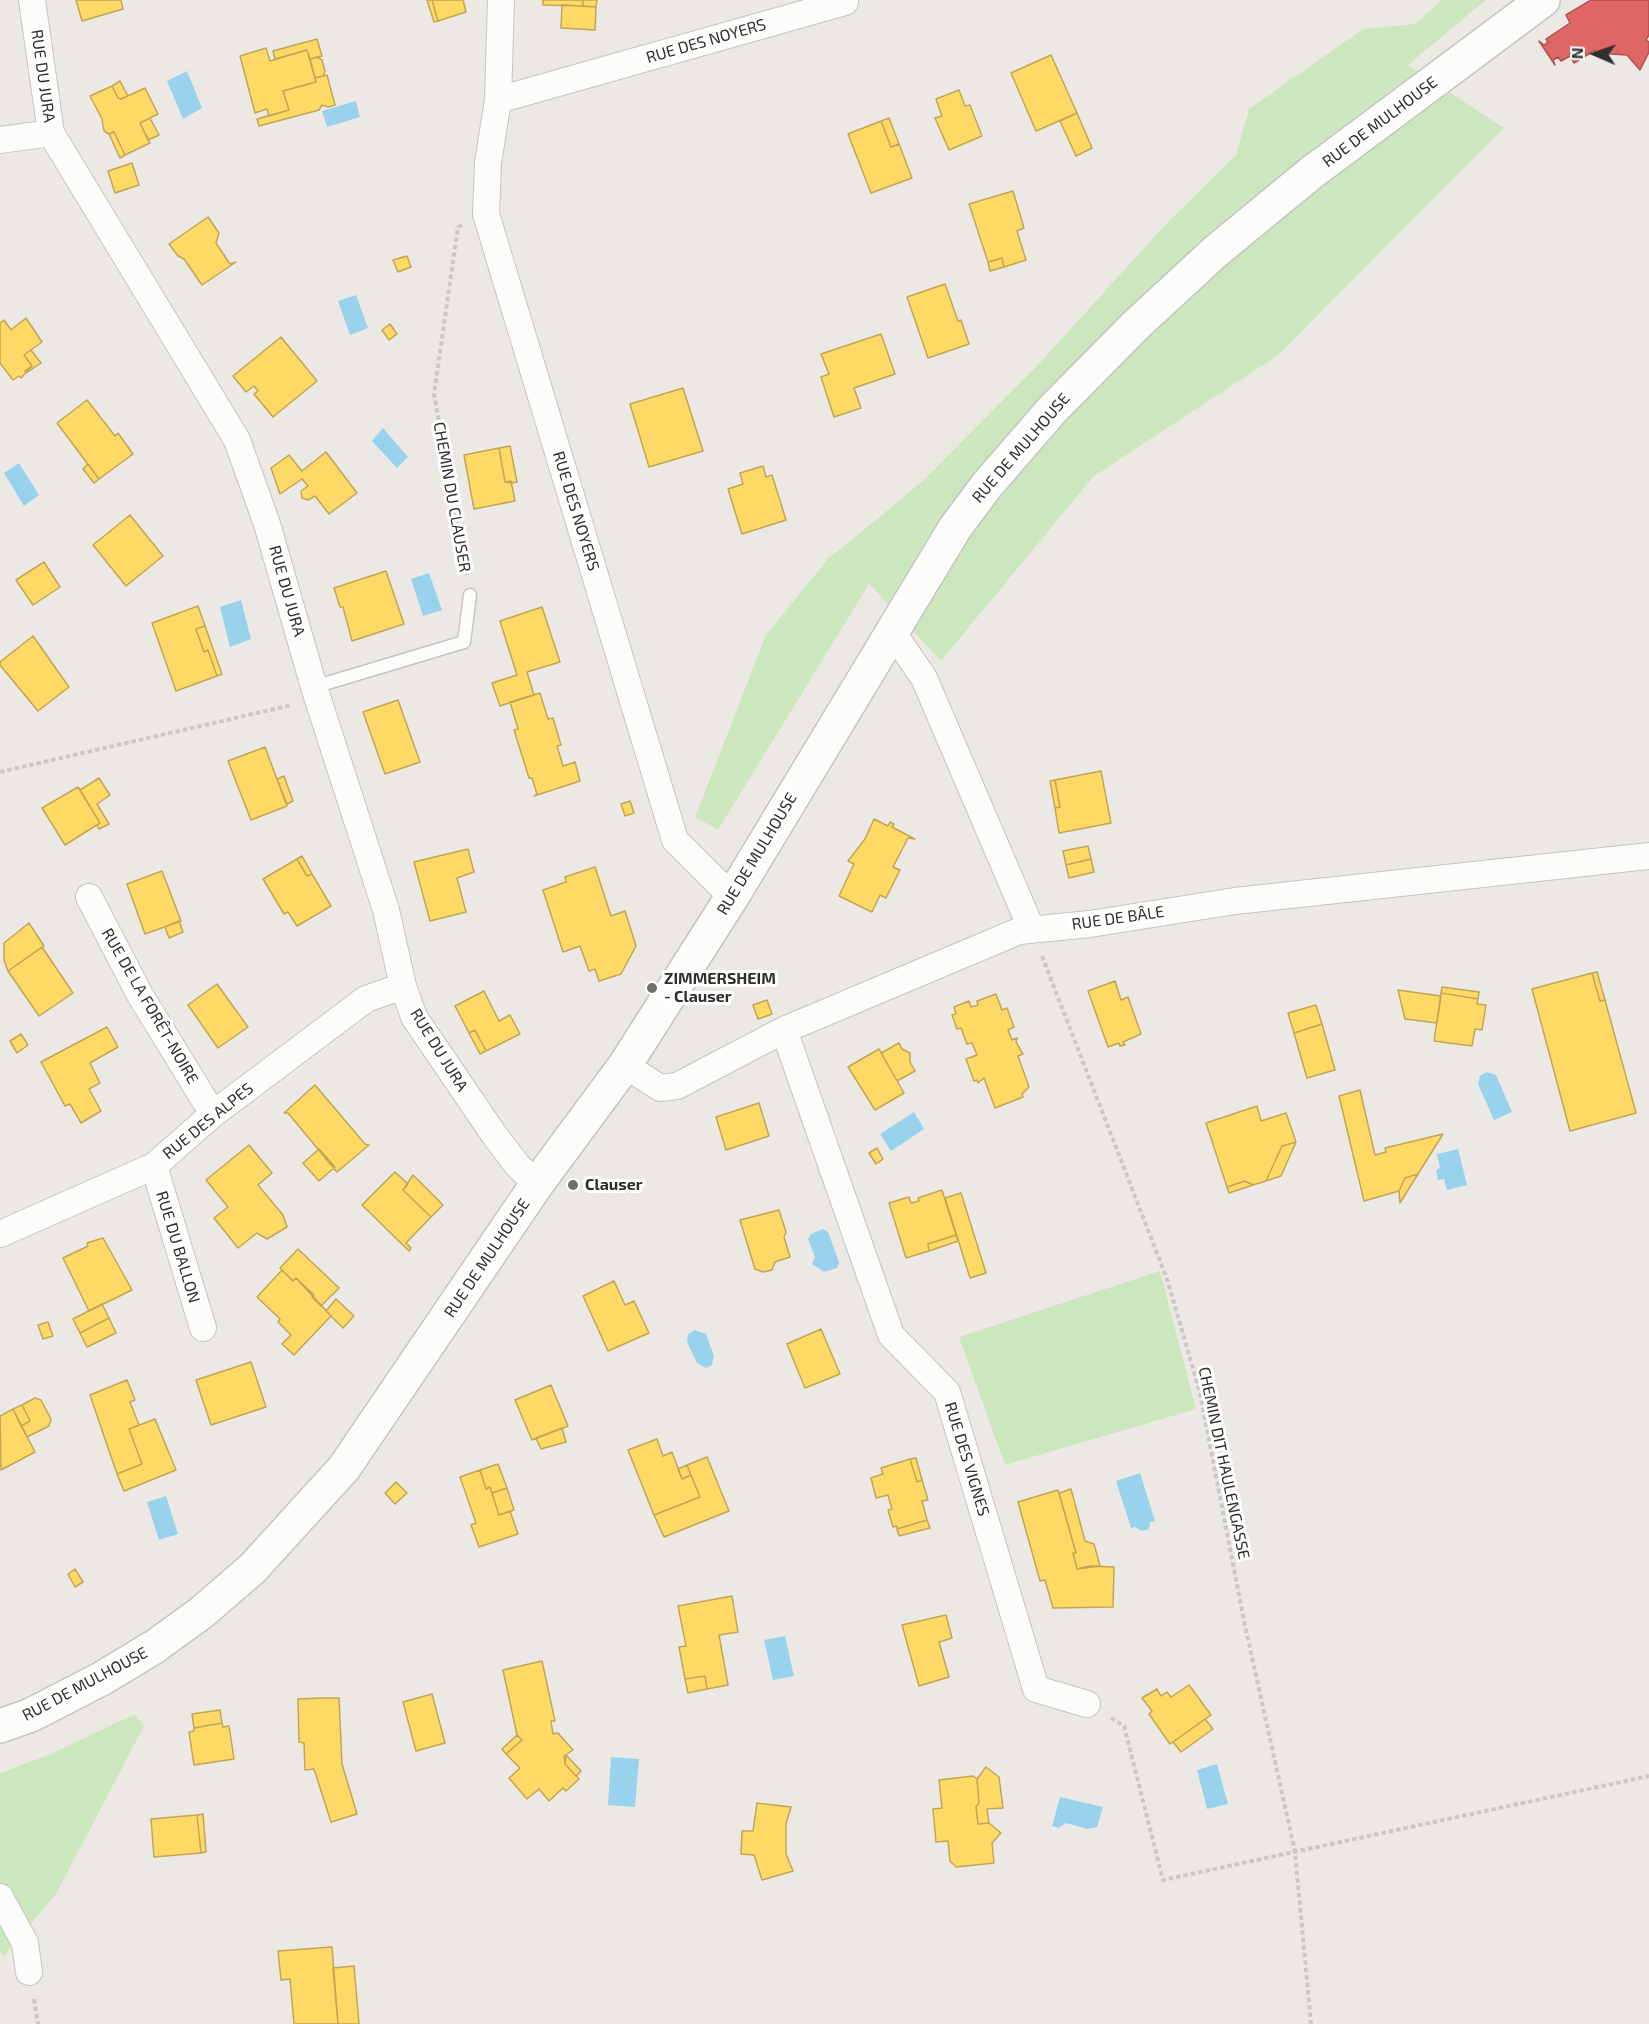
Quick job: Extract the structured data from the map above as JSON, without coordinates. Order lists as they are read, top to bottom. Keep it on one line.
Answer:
{"streets":{"main road":["RUE DE MULHOUSE"],"street":["RUE DES NOYERS","RUE DU JURA","RUE DE BÂLE","RUE DE LA FORÊT-NOIRE","RUE DES ALPES","RUE DU BALLON","RUE DES VIGNES"],"lane":["CHEMIN DU CLAUSER"],"path":["CHEMIN DIT HAULENGASSE"]},"crossings":[["RUE DES NOYERS","RUE DE MULHOUSE"],["RUE DES NOYERS","CHEMIN DU CLAUSER"],["RUE DU JURA","RUE DE MULHOUSE"],["RUE DU JURA","CHEMIN DU CLAUSER"],["RUE DU JURA","RUE DES ALPES"],["RUE DE MULHOUSE","RUE DE BÂLE"],["RUE DE BÂLE","RUE DES VIGNES"],["RUE DE BÂLE","CHEMIN DIT HAULENGASSE"],["RUE DE LA FORÊT-NOIRE","RUE DES ALPES"],["RUE DES ALPES","RUE DU BALLON"]],"places":["ZIMMERSHEIM - Clauser","Clauser"],"north":"left"}
